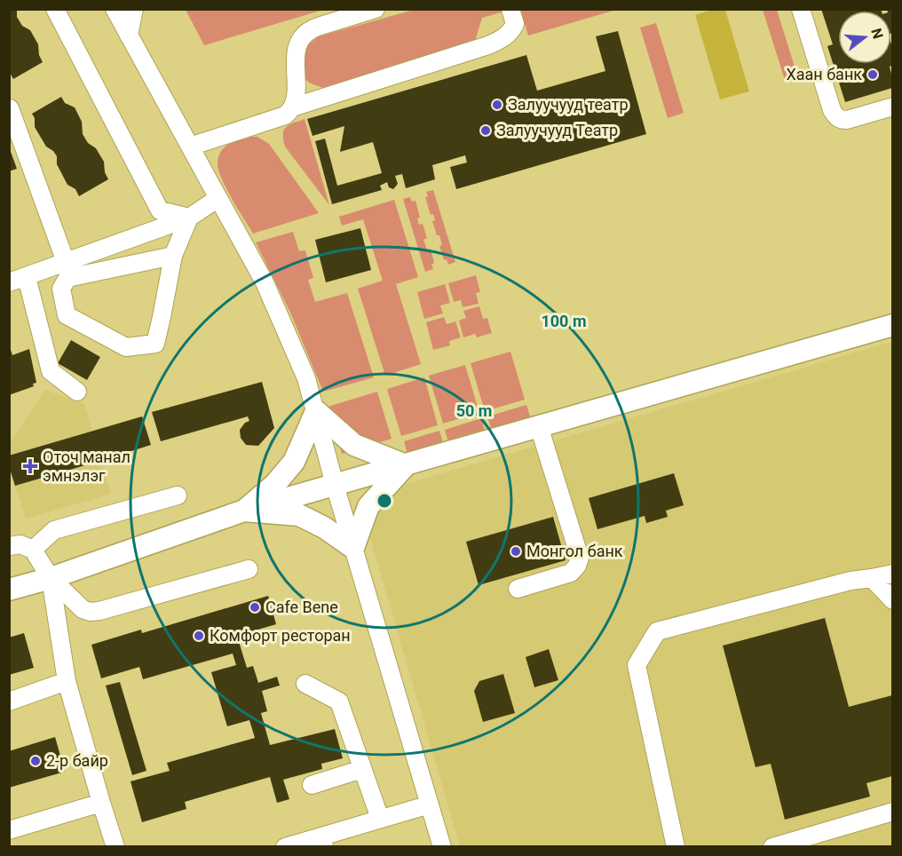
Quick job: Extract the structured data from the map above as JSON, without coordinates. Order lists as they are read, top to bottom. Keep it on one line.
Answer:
{"places":{"other":["Хаан банк","Залуучууд театр","Залуучууд Театр","Монгол банк","Cafe Bene","Комфорт ресторан","2-р байр"],"health":["Оточ манал эмнэлэг"]},"north":"right","rings":["100 m","50 m"]}
